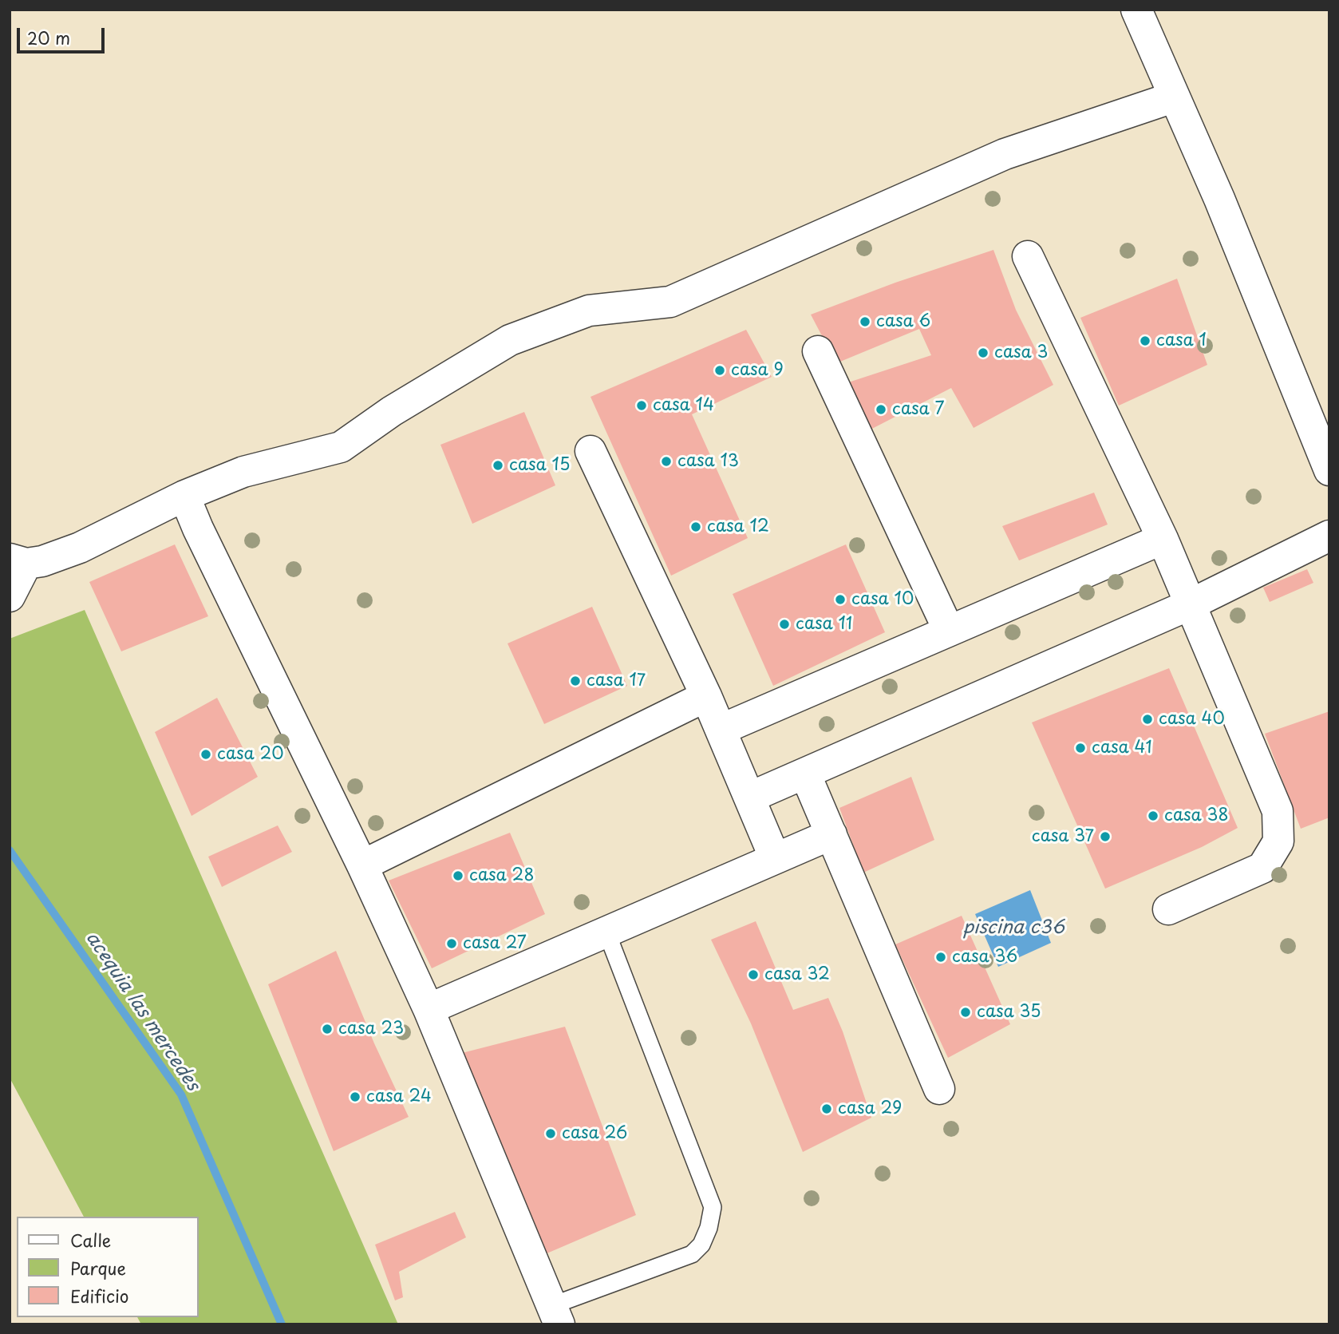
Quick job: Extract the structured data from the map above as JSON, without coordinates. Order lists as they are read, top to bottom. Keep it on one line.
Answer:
{"water":["piscina c36","acequia las mercedes"],"places":["casa 6","casa 1","casa 3","casa 9","casa 14","casa 7","casa 13","casa 15","casa 12","casa 10","casa 11","casa 17","casa 40","casa 41","casa 20","casa 38","casa 37","casa 28","casa 27","casa 36","casa 32","casa 35","casa 23","casa 24","casa 29","casa 26"],"legend":["Calle","Parque","Edificio"],"scale_bar":"20 m"}
